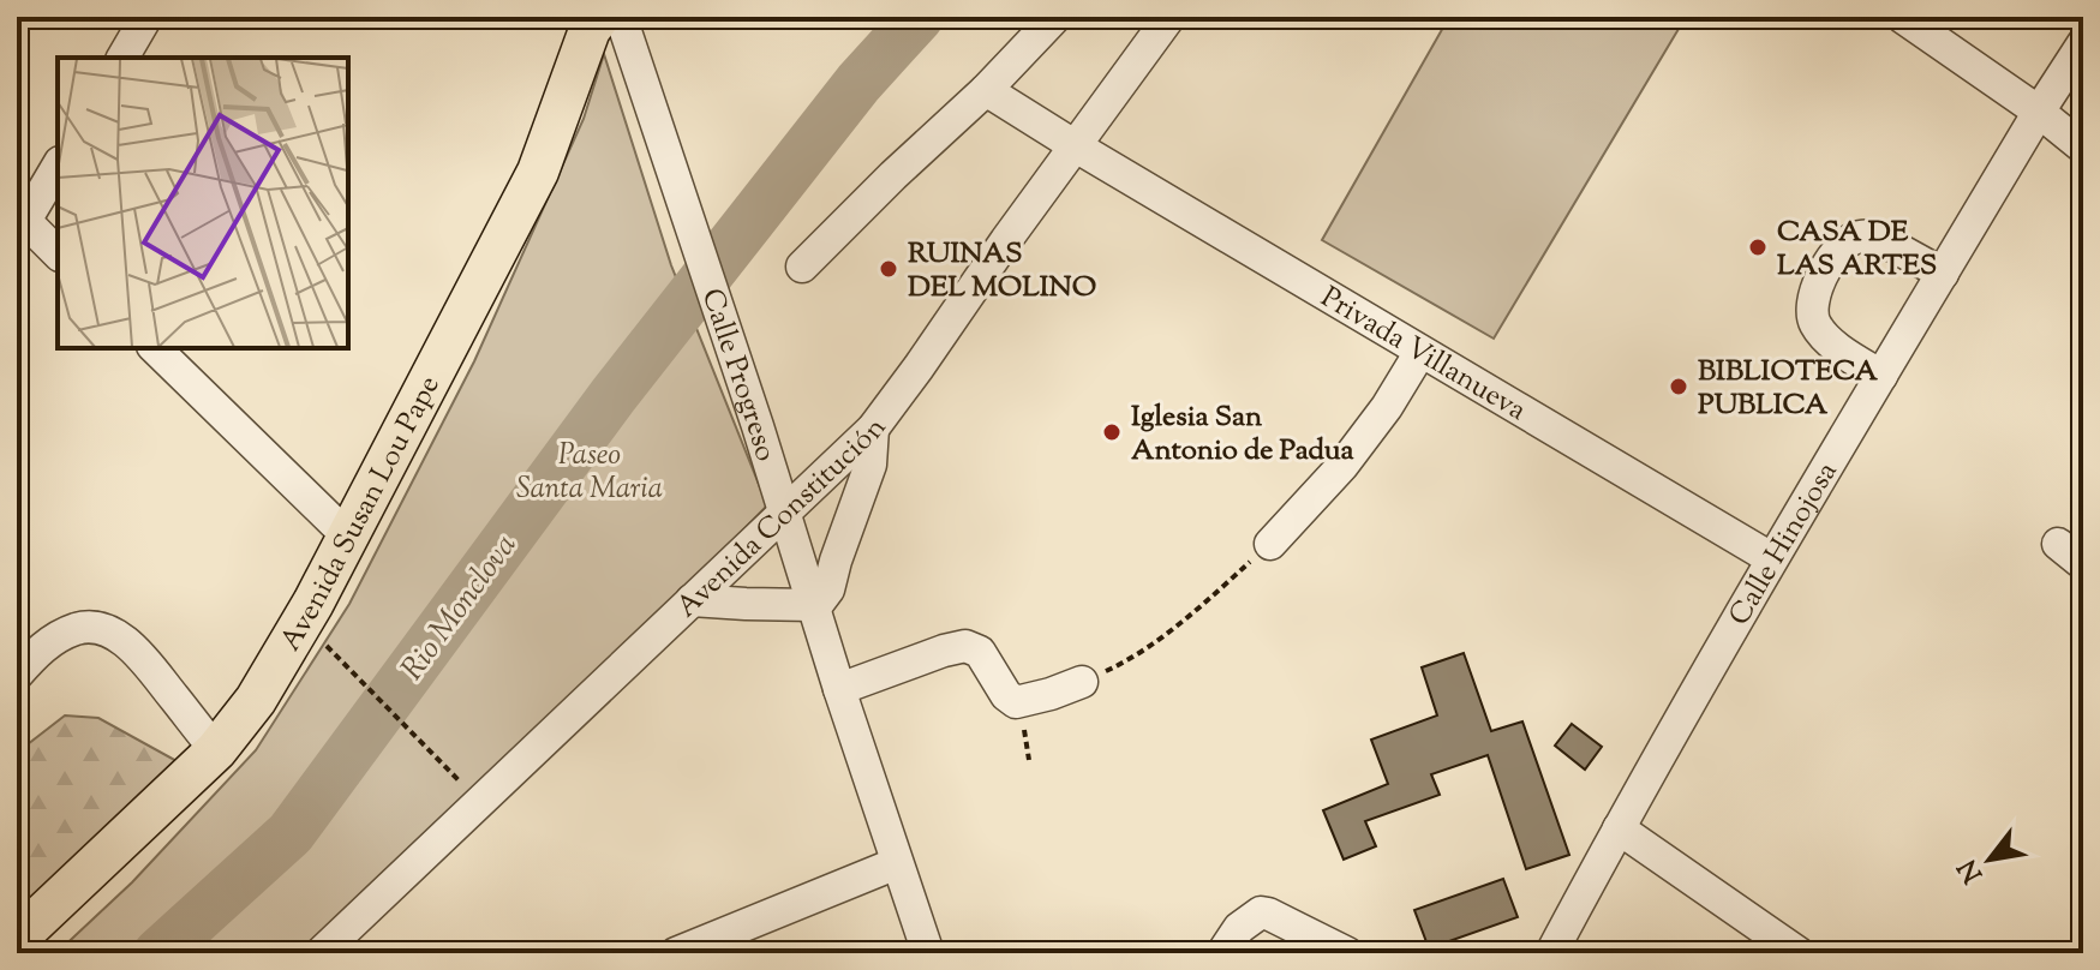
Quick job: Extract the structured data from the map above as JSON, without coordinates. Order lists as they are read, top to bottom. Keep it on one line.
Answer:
{"streets":{"main road":["Avenida Susan Lou Pape"],"street":["Privada Villanueva","Calle Progreso","Avenida Constitución","Calle Hinojosa"]},"crossings":[["Privada Villanueva","Avenida Constitución"],["Privada Villanueva","Calle Hinojosa"],["Calle Progreso","Avenida Constitución"]],"water":["Rio Monclova"],"parks":["Paseo Santa Maria"],"places":["CASA DE LAS ARTES","RUINAS DEL MOLINO","BIBLIOTECA PUBLICA","Iglesia San Antonio de Padua"],"north":"bottom left"}
